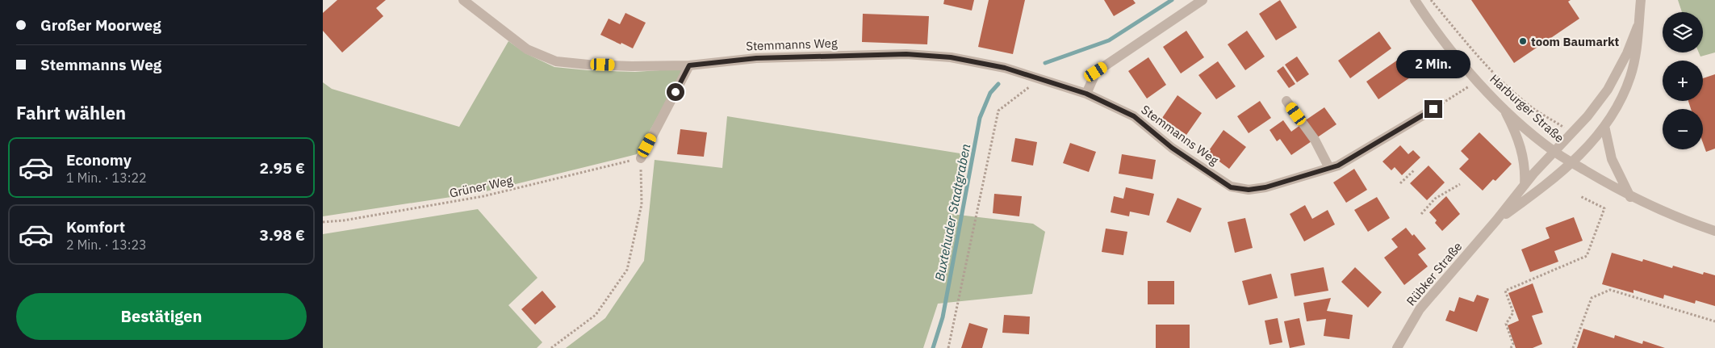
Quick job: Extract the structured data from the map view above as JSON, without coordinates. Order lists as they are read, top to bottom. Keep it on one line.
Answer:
{"streets":{"street":["Stemmanns Weg","Harburger Straße","Rübker Straße"],"path":["Grüner Weg"]},"crossings":[["Harburger Straße","Rübker Straße"]],"water":["Buxtehuder Stadtgraben"],"places":["toom Baumarkt"],"page":{"banner":["Großer Moorweg","Stemmanns Weg"],"map_buttons":["+","−"],"bubble":"2 Min.","heading":"Fahrt wählen","list":[{"name":"Economy","note":"1 Min. · 13:22","value":"2.95 €"},{"name":"Komfort","note":"2 Min. · 13:23","value":"3.98 €"}],"buttons":"Bestätigen"}}
